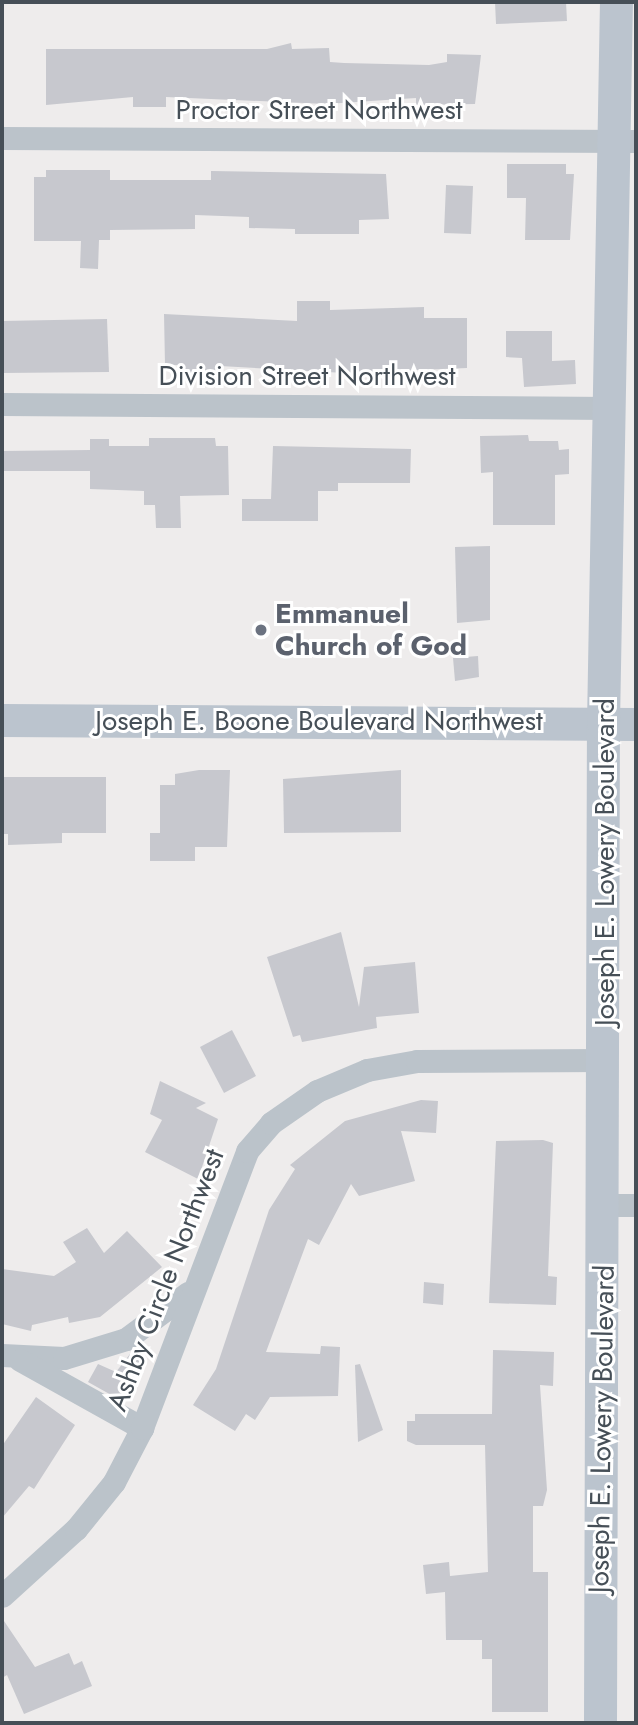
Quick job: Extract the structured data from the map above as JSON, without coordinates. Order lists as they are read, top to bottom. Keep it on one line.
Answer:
{"streets":{"main road":["Joseph E. Boone Boulevard Northwest","Joseph E. Lowery Boulevard"],"street":["Proctor Street Northwest","Division Street Northwest","Ashby Circle Northwest"]},"crossings":[["Proctor Street Northwest","Joseph E. Lowery Boulevard"],["Division Street Northwest","Joseph E. Lowery Boulevard"],["Joseph E. Boone Boulevard Northwest","Joseph E. Lowery Boulevard"],["Joseph E. Lowery Boulevard","Ashby Circle Northwest"]],"places":["Emmanuel Church of God"]}
